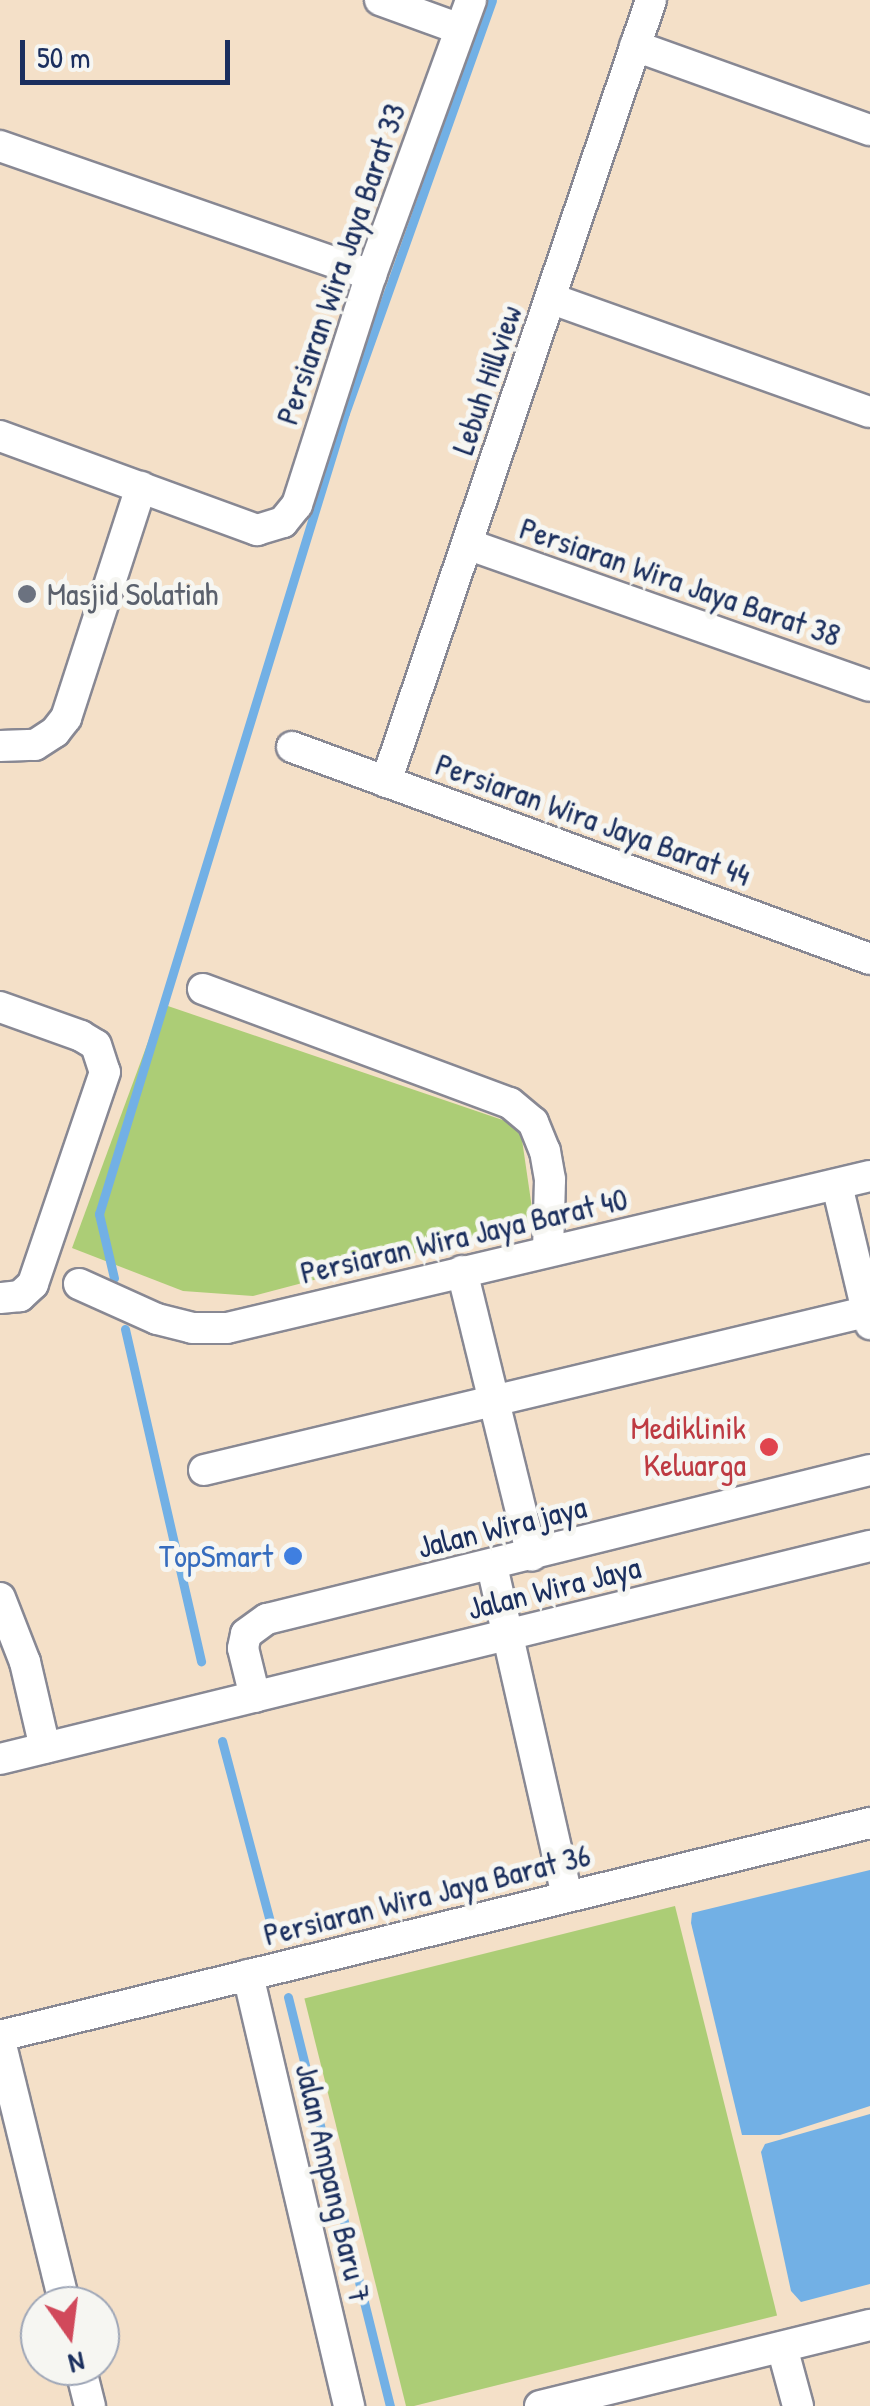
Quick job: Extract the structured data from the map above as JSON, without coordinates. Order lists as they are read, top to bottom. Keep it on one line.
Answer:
{"streets":{"street":["Persiaran Wira Jaya Barat 33","Lebuh Hillview","Persiaran Wira Jaya Barat 38","Persiaran Wira Jaya Barat 44","Persiaran Wira Jaya Barat 40","Jalan Wira jaya","Jalan Wira Jaya","Persiaran Wira Jaya Barat 36","Jalan Ampang Baru 7"]},"crossings":[["Lebuh Hillview","Persiaran Wira Jaya Barat 38"],["Lebuh Hillview","Persiaran Wira Jaya Barat 44"],["Jalan Wira jaya","Jalan Wira Jaya"],["Persiaran Wira Jaya Barat 36","Jalan Ampang Baru 7"]],"places":["Masjid Solatiah","Mediklinik Keluarga","TopSmart"],"scale_bar":"50 m","north":"bottom"}
